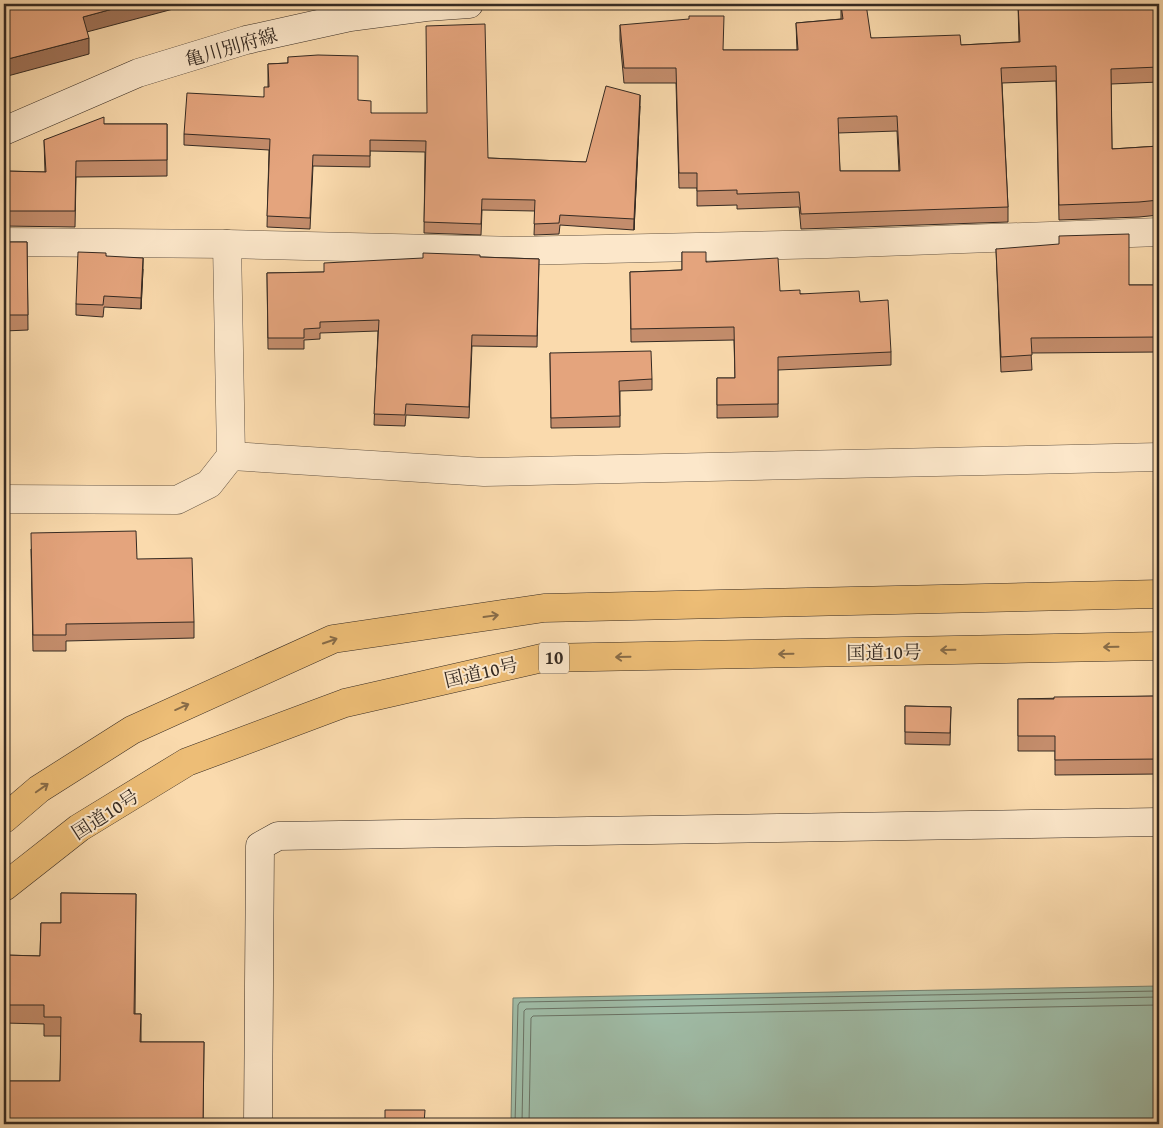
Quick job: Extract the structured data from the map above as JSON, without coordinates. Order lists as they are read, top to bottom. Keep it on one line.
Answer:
{"streets":{"highway":["国道10号","10"],"street":["亀川別府線"]}}
